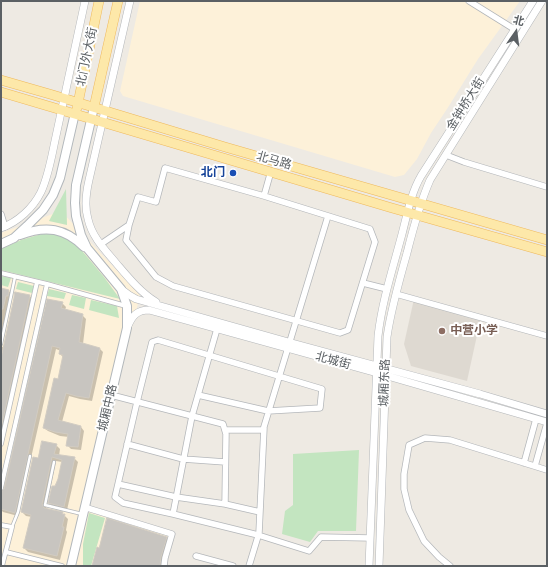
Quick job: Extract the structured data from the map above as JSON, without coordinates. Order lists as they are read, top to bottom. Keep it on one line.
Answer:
{"streets":{"main road":["北门外大街","北马路","城厢中路"],"street":["金钟桥大街","北城街","城厢东路"]},"crossings":[["北门外大街","北马路"],["北门外大街","城厢中路"],["金钟桥大街","北马路"],["金钟桥大街","城厢东路"],["北马路","城厢东路"],["北马路","城厢中路"],["北城街","城厢东路"],["北城街","城厢中路"]],"places":["北门","中营小学"],"north":"top"}
